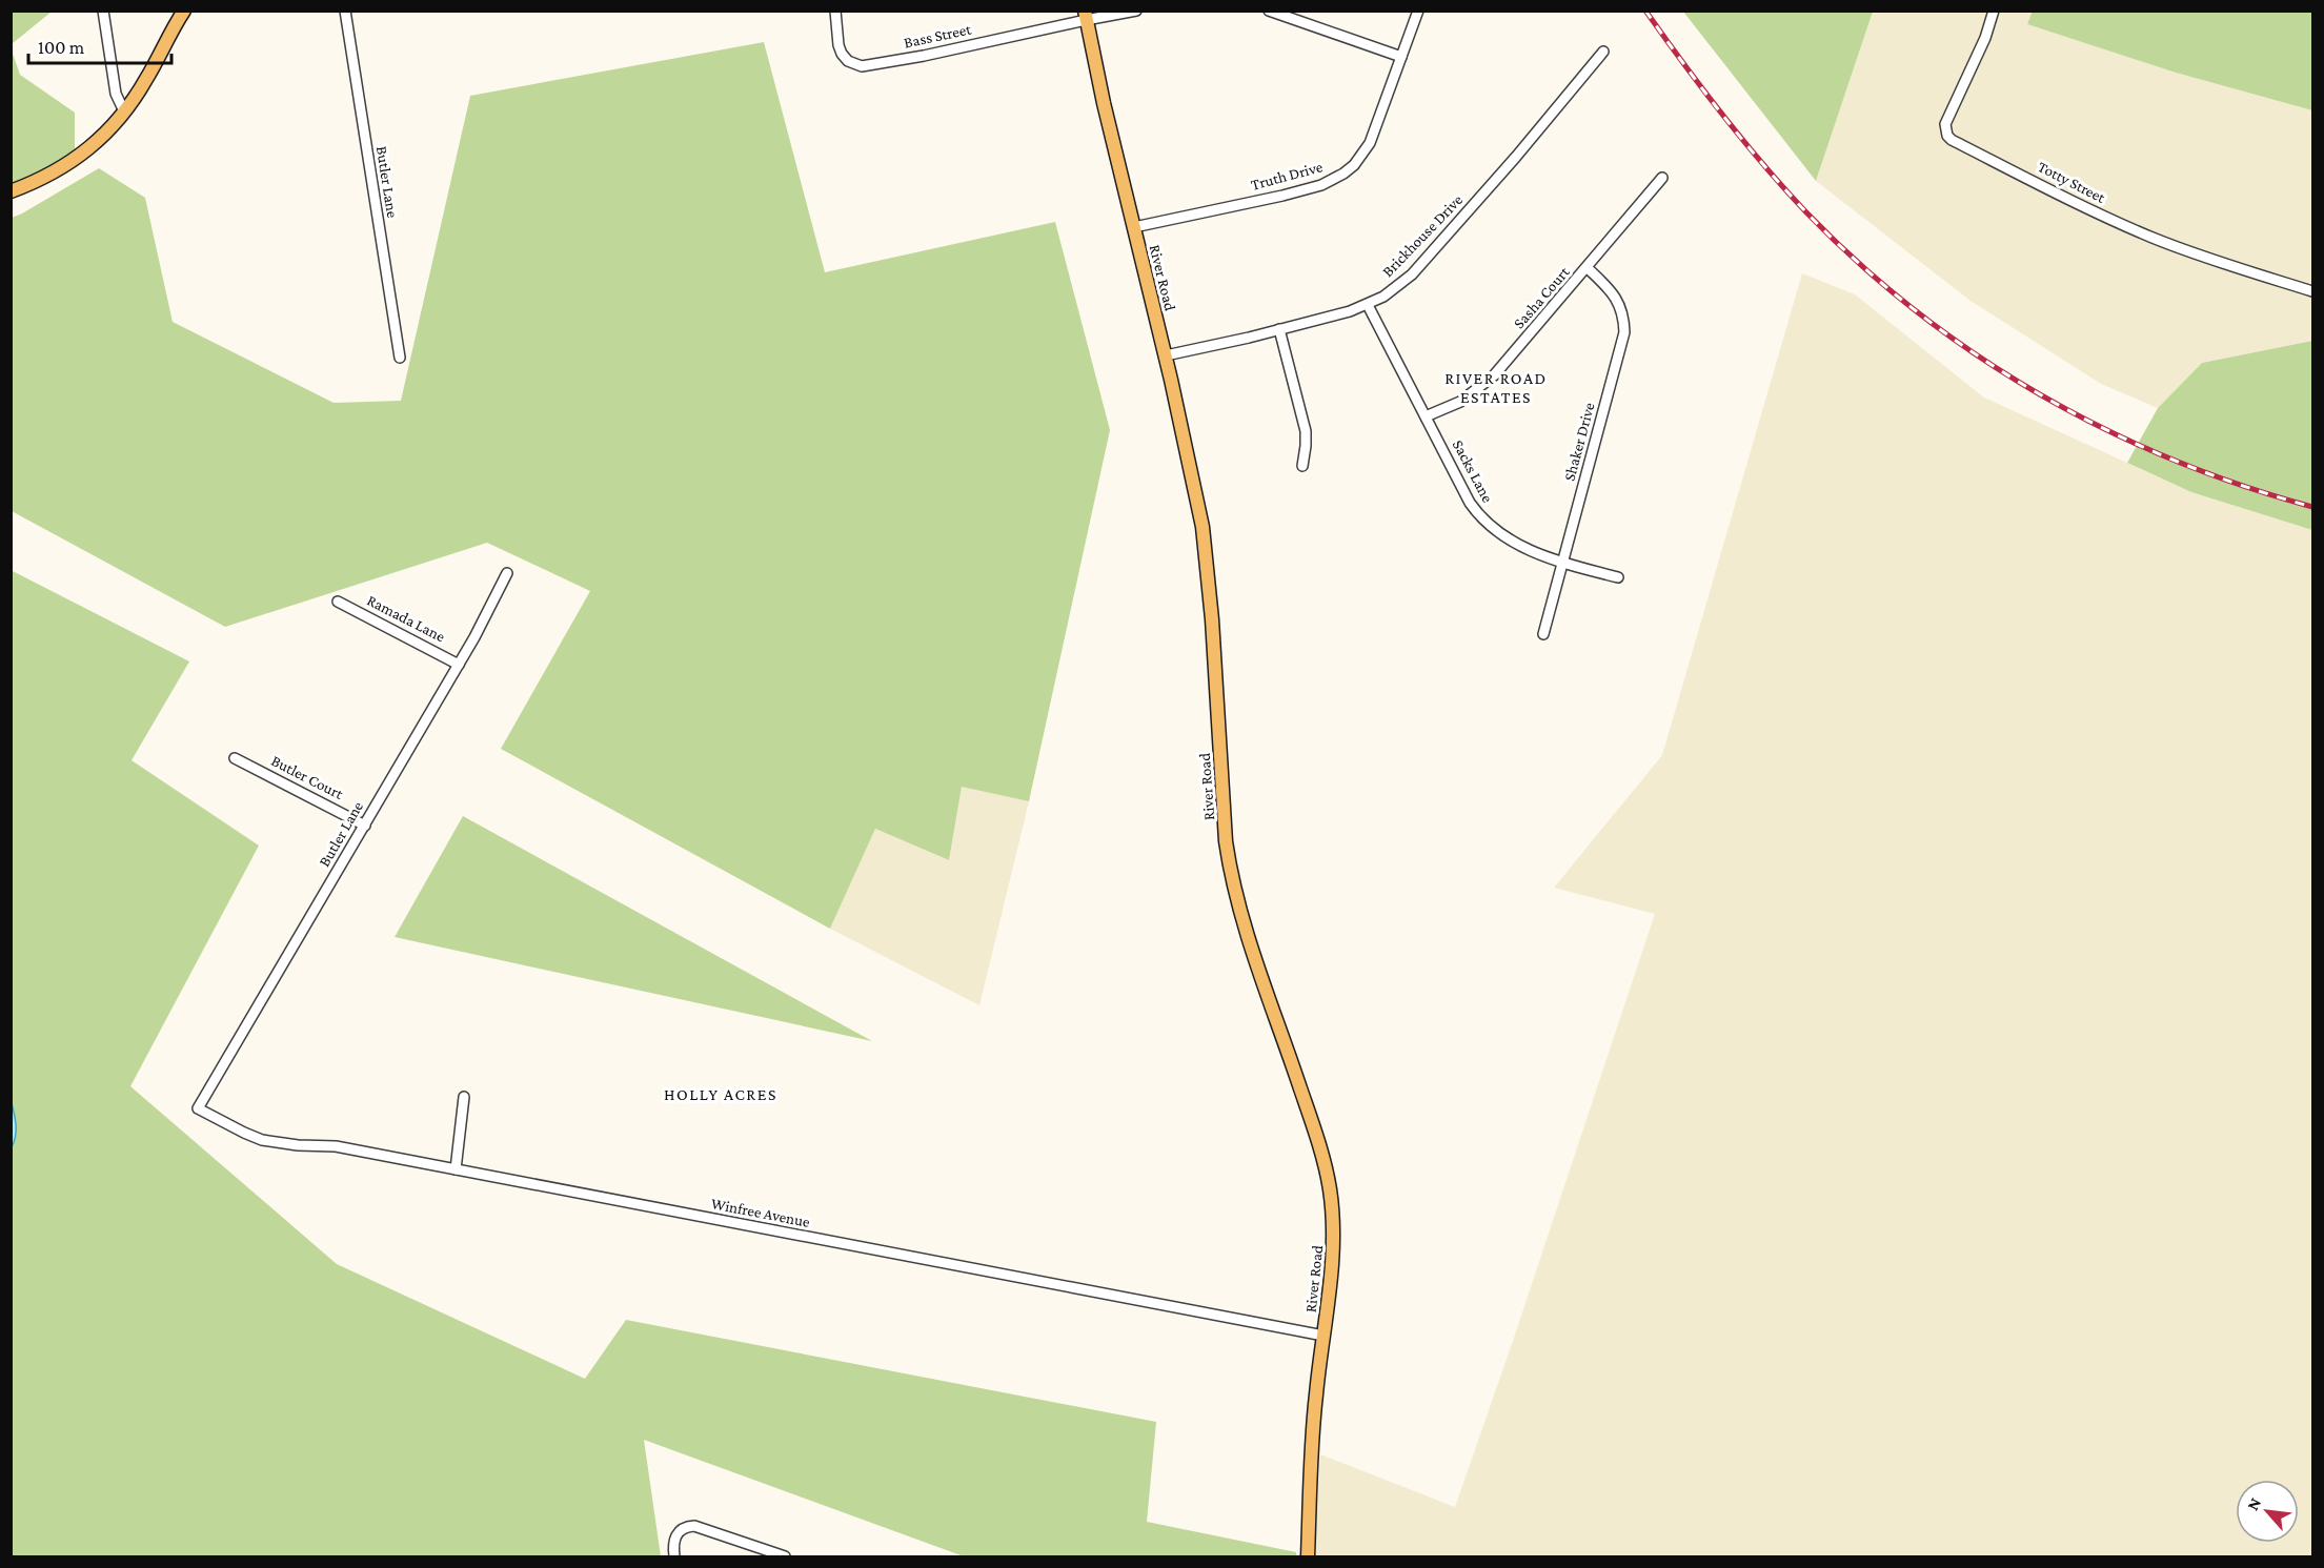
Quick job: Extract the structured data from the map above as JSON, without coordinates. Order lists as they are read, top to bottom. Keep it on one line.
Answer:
{"streets":{"main road":["River Road"],"street":["Bass Street","Truth Drive","Butler Lane","Totty Street","Brickhouse Drive","Sasha Court","Shaker Drive","Sacks Lane","Ramada Lane","Butler Court","Winfree Avenue"]},"crossings":[["Bass Street","River Road"],["Truth Drive","River Road"],["Butler Lane","Ramada Lane"],["Butler Lane","Butler Court"],["Butler Lane","Winfree Avenue"],["Brickhouse Drive","River Road"],["Brickhouse Drive","Sacks Lane"],["River Road","Winfree Avenue"],["Sasha Court","Shaker Drive"],["Sasha Court","Sacks Lane"],["Shaker Drive","Sacks Lane"]],"districts":["RIVER ROAD ESTATES","HOLLY ACRES"],"scale_bar":"100 m","north":"top left"}
